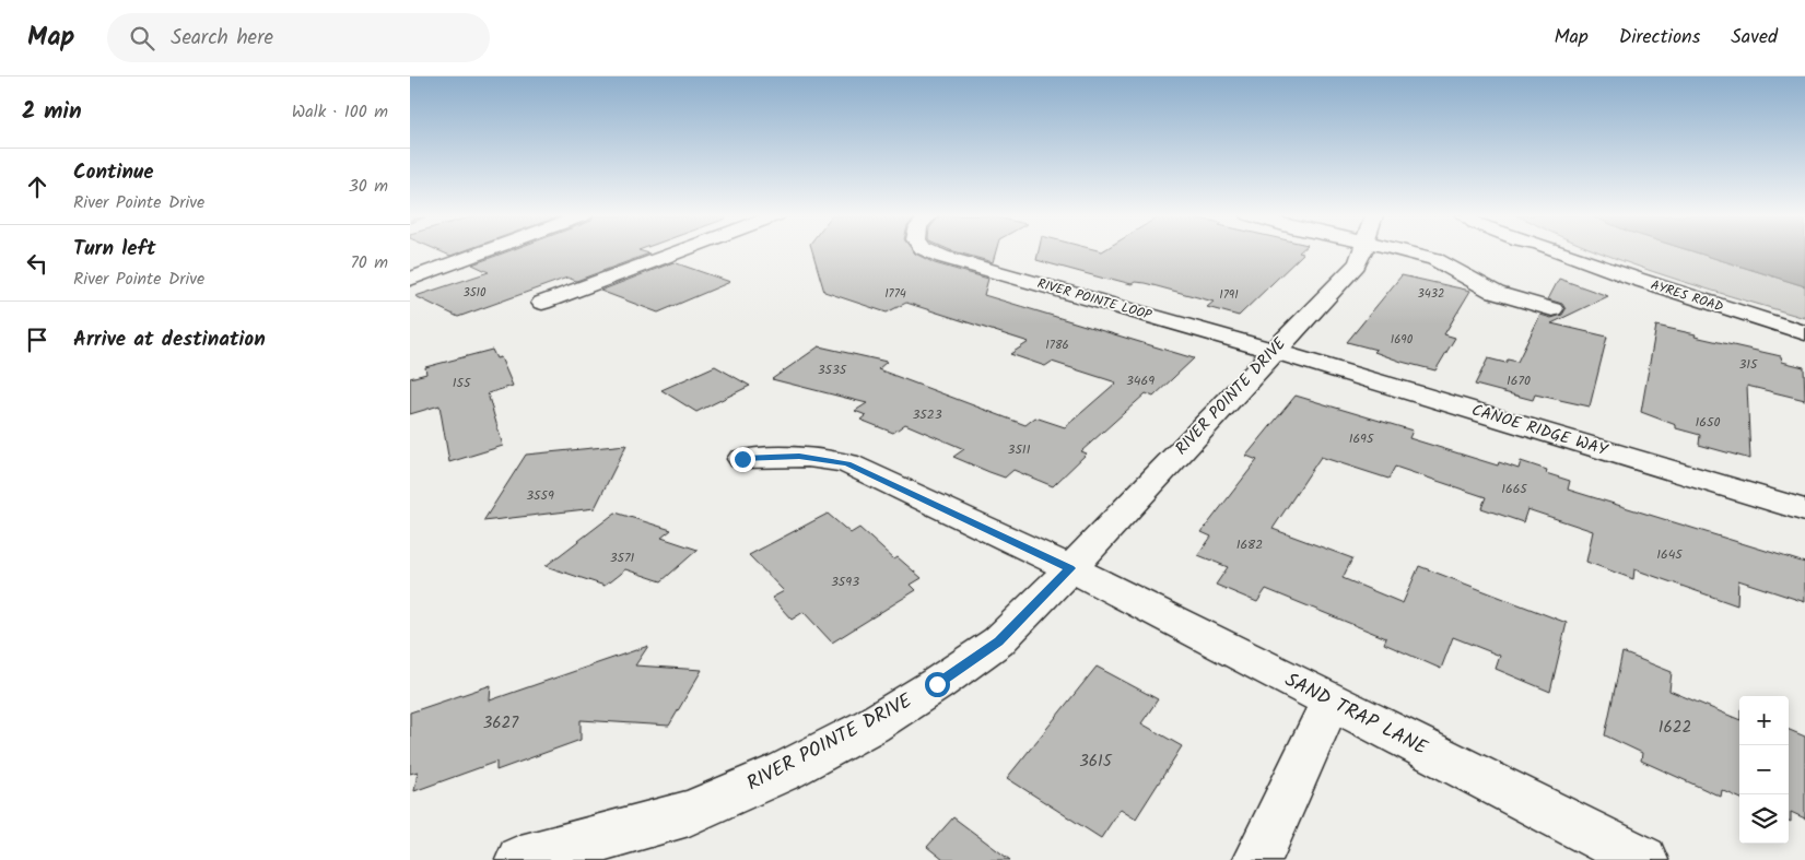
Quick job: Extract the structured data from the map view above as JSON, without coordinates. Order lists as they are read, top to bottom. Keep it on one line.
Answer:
{"streets":{"street":["AYRES ROAD","RIVER POINTE LOOP","RIVER POINTE DRIVE","CANOE RIDGE WAY","SAND TRAP LANE"]},"crossings":[["RIVER POINTE LOOP","RIVER POINTE DRIVE"],["RIVER POINTE LOOP","CANOE RIDGE WAY"],["RIVER POINTE DRIVE","CANOE RIDGE WAY"],["RIVER POINTE DRIVE","SAND TRAP LANE"]],"house_numbers":["3510","1774","3432","1791","1690","1786","315","3535","3469","1670","155","3523","1650","1695","3511","1665","3559","1682","1645","3571","3593","3627","1622","3615"],"page":{"header":"Map","search":"Search here","nav":["Map","Directions","Saved"],"heading":["2 min","Walk · 100 m"],"list":[["Continue","River Pointe Drive","30 m"],["Turn left","River Pointe Drive","70 m"],"Arrive at destination"],"map_buttons":["+","−"]}}
